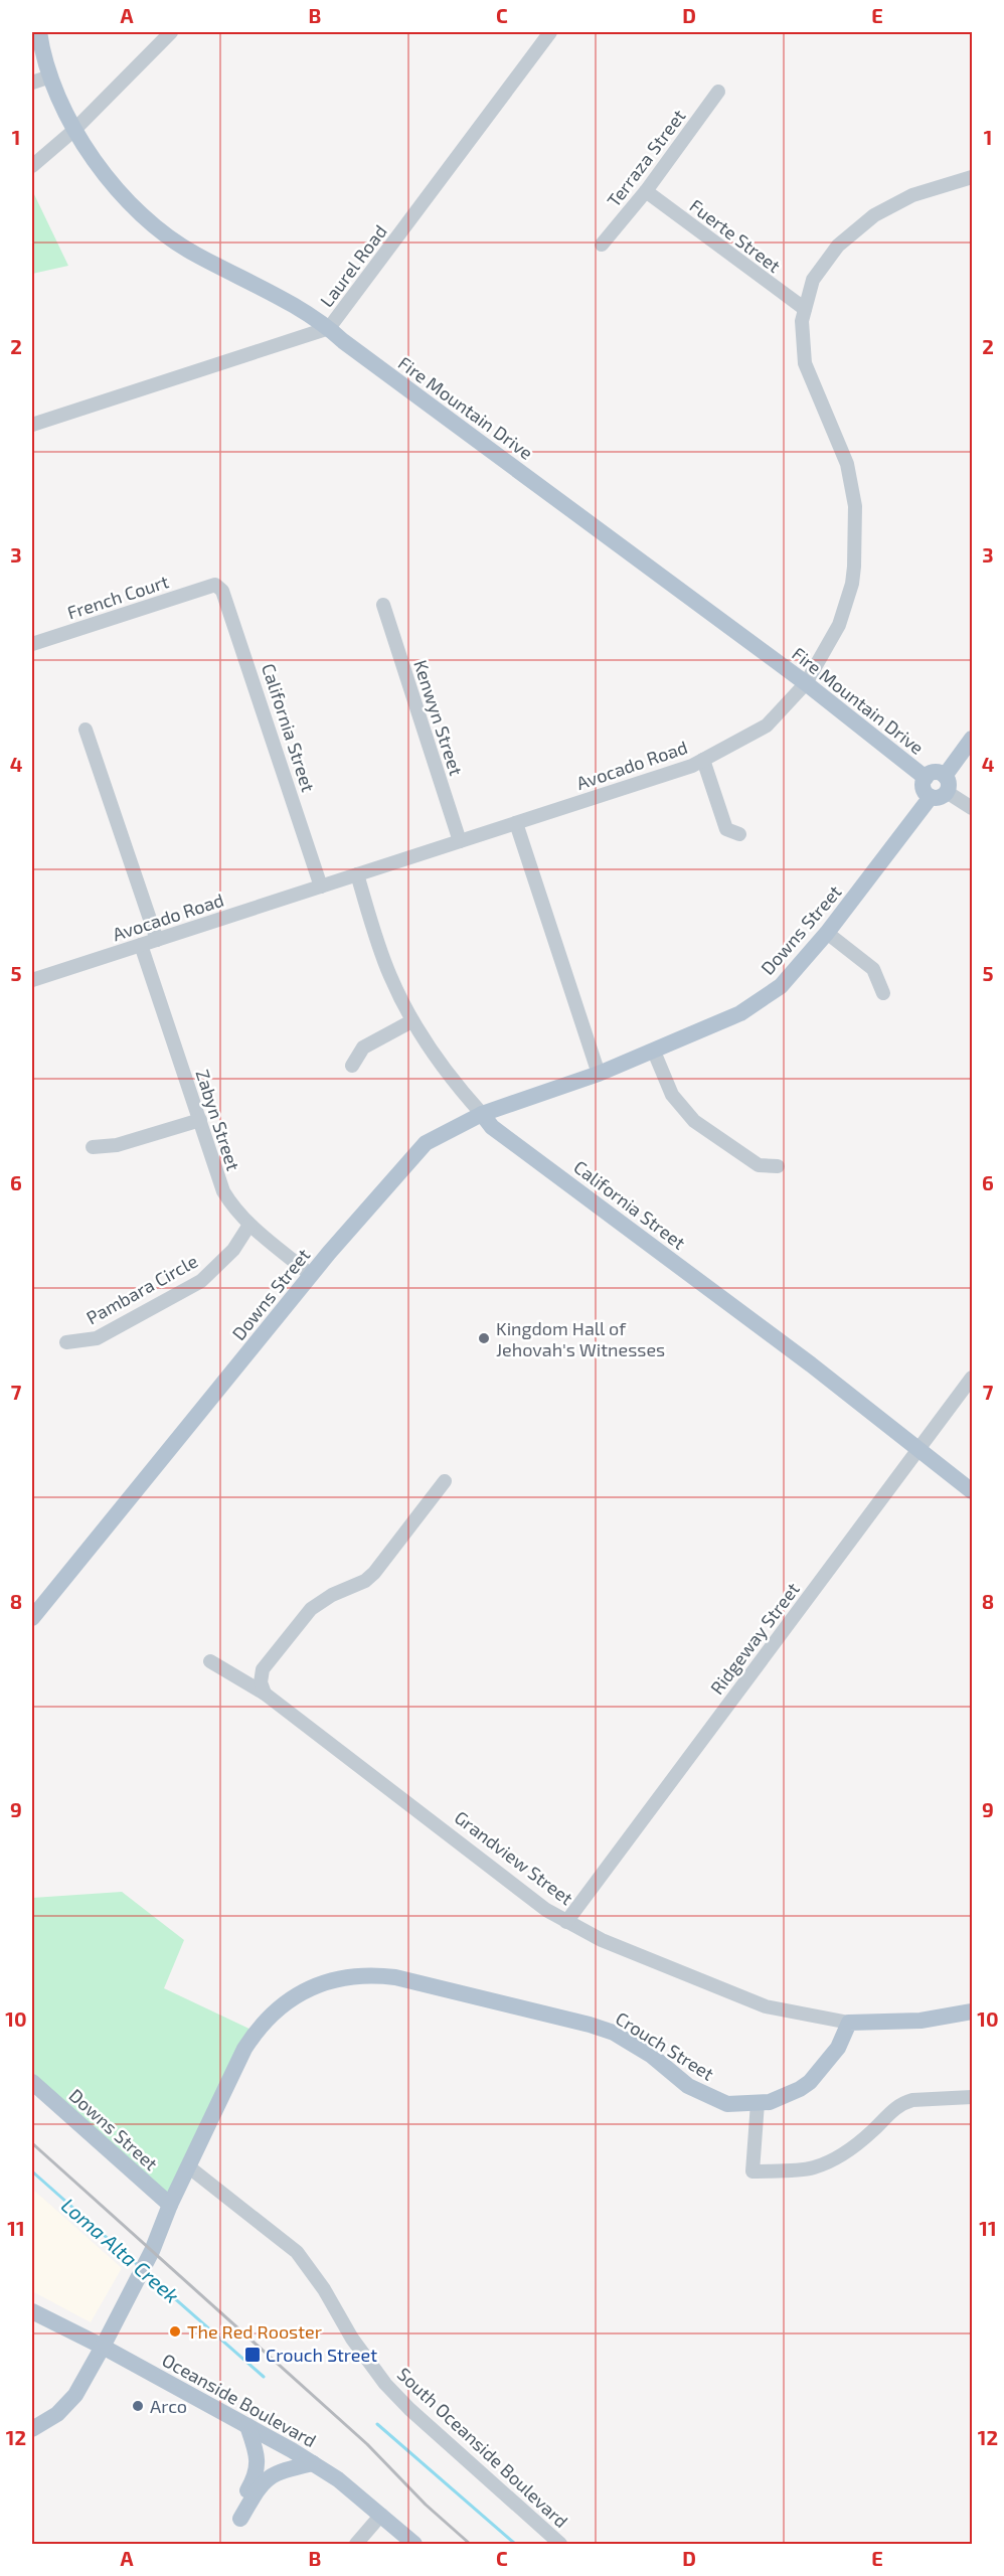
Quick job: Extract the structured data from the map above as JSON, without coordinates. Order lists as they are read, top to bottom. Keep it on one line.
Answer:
{"streets":{"main road":["Fire Mountain Drive","California Street","Downs Street","Grandview Street","Crouch Street","Oceanside Boulevard"],"street":["Terraza Street","Fuerte Street","Laurel Road","French Court","Kenwyn Street","Avocado Road","Zabyn Street","Pambara Circle","Ridgeway Street","South Oceanside Boulevard"]},"crossings":[["Terraza Street","Fuerte Street"],["Fuerte Street","Avocado Road"],["Laurel Road","Fire Mountain Drive"],["Fire Mountain Drive","Avocado Road"],["Fire Mountain Drive","Downs Street"],["French Court","California Street"],["Kenwyn Street","Avocado Road"],["California Street","Avocado Road"],["California Street","Downs Street"],["California Street","Ridgeway Street"],["Avocado Road","Zabyn Street"],["Downs Street","Zabyn Street"],["Downs Street","Crouch Street"],["Zabyn Street","Pambara Circle"],["Ridgeway Street","Grandview Street"],["Grandview Street","Crouch Street"],["Crouch Street","Oceanside Boulevard"],["Crouch Street","South Oceanside Boulevard"]],"water":["Loma Alta Creek"],"places":{"other":["Kingdom Hall of Jehovah's Witnesses","The Red Rooster","Arco"],"transit":["Crouch Street"]},"grid":{"columns":["A","B","C","D","E"],"rows":["1","2","3","4","5","6","7","8","9","10","11","12"]}}
